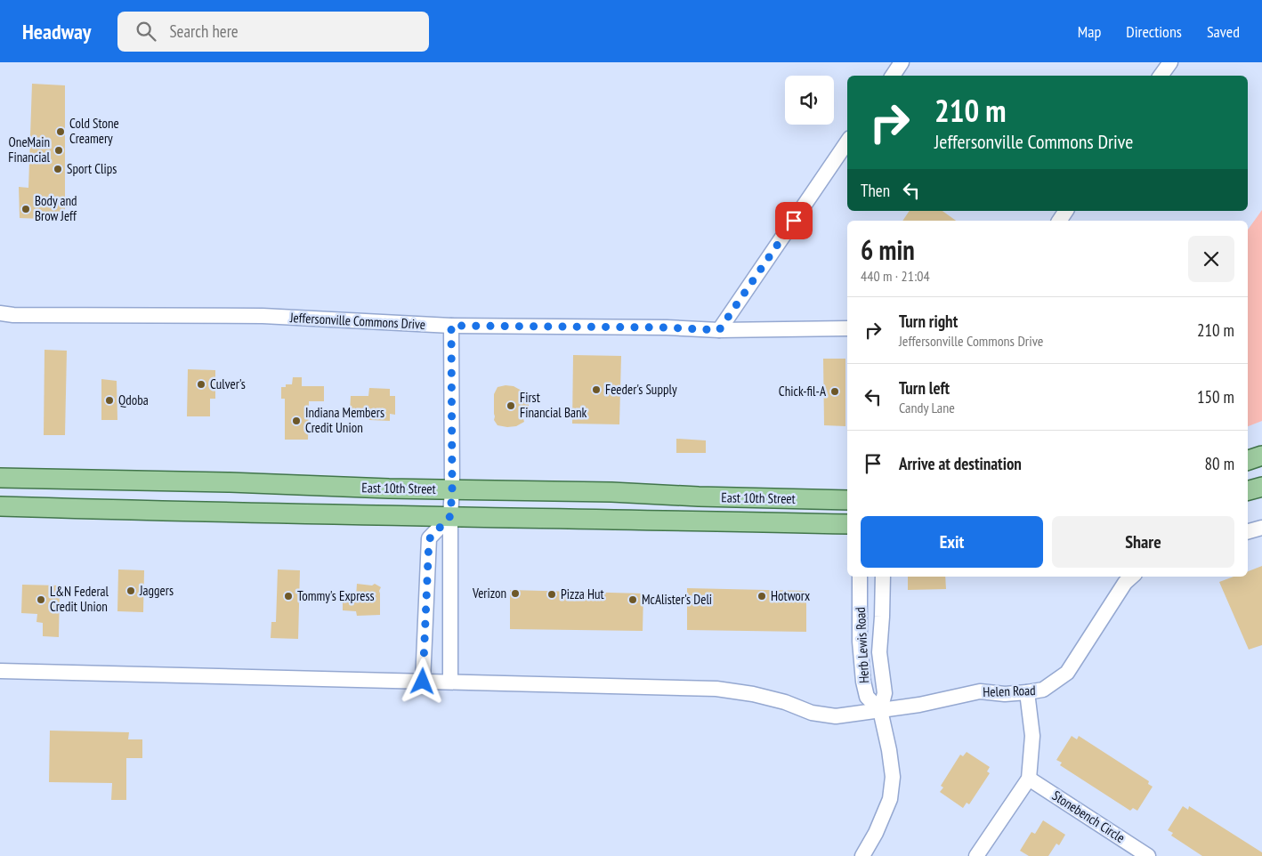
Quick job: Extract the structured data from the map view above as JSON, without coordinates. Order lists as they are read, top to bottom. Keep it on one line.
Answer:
{"streets":{"main road":["East 10th Street"],"street":["Jeffersonville Commons Drive","Herb Lewis Road","Helen Road","Stonebench Circle"]},"crossings":[["Herb Lewis Road","Helen Road"]],"places":["Cold Stone Creamery","OneMain Financial","Sport Clips","Body and Brow Jeff","Culver's","Feeder's Supply","Chick-fil-A","Qdoba","First Financial Bank","Indiana Members Credit Union","Jaggers","Verizon","Pizza Hut","Tommy's Express","Hotworx","L&N Federal Credit Union","McAlister's Deli"],"page":{"header":"Headway","search":"Search here","nav":["Map","Directions","Saved"],"turn":["210 m","Jeffersonville Commons Drive"],"then":"Then","heading":["6 min","440 m · 21:04"],"list":[{"name":"Turn right","note":"Jeffersonville Commons Drive","value":"210 m"},{"name":"Turn left","note":"Candy Lane","value":"150 m"},{"name":"Arrive at destination","value":"80 m"}],"buttons":["Exit","Share"]}}
